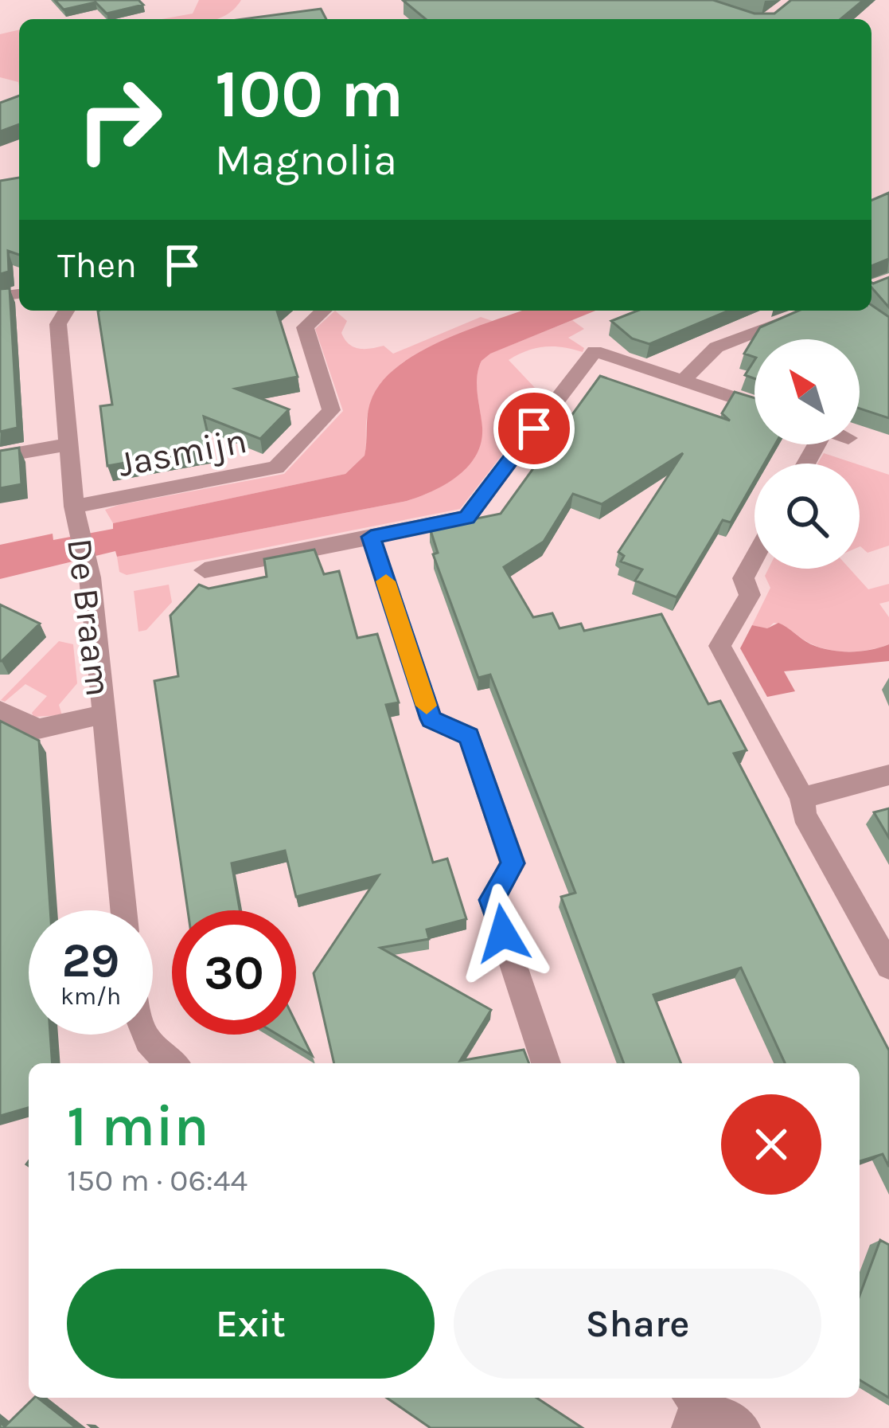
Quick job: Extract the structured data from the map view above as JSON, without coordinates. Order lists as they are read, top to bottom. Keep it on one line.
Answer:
{"streets":{"street":["Jasmijn","De Braam"]},"crossings":[["Jasmijn","De Braam"]],"north":"top left","page":{"turn":["100 m","Magnolia"],"then":"Then","speed":"29 km/h","limit":"30","heading":["1 min","150 m · 06:44"],"buttons":["Exit","Share"]}}
